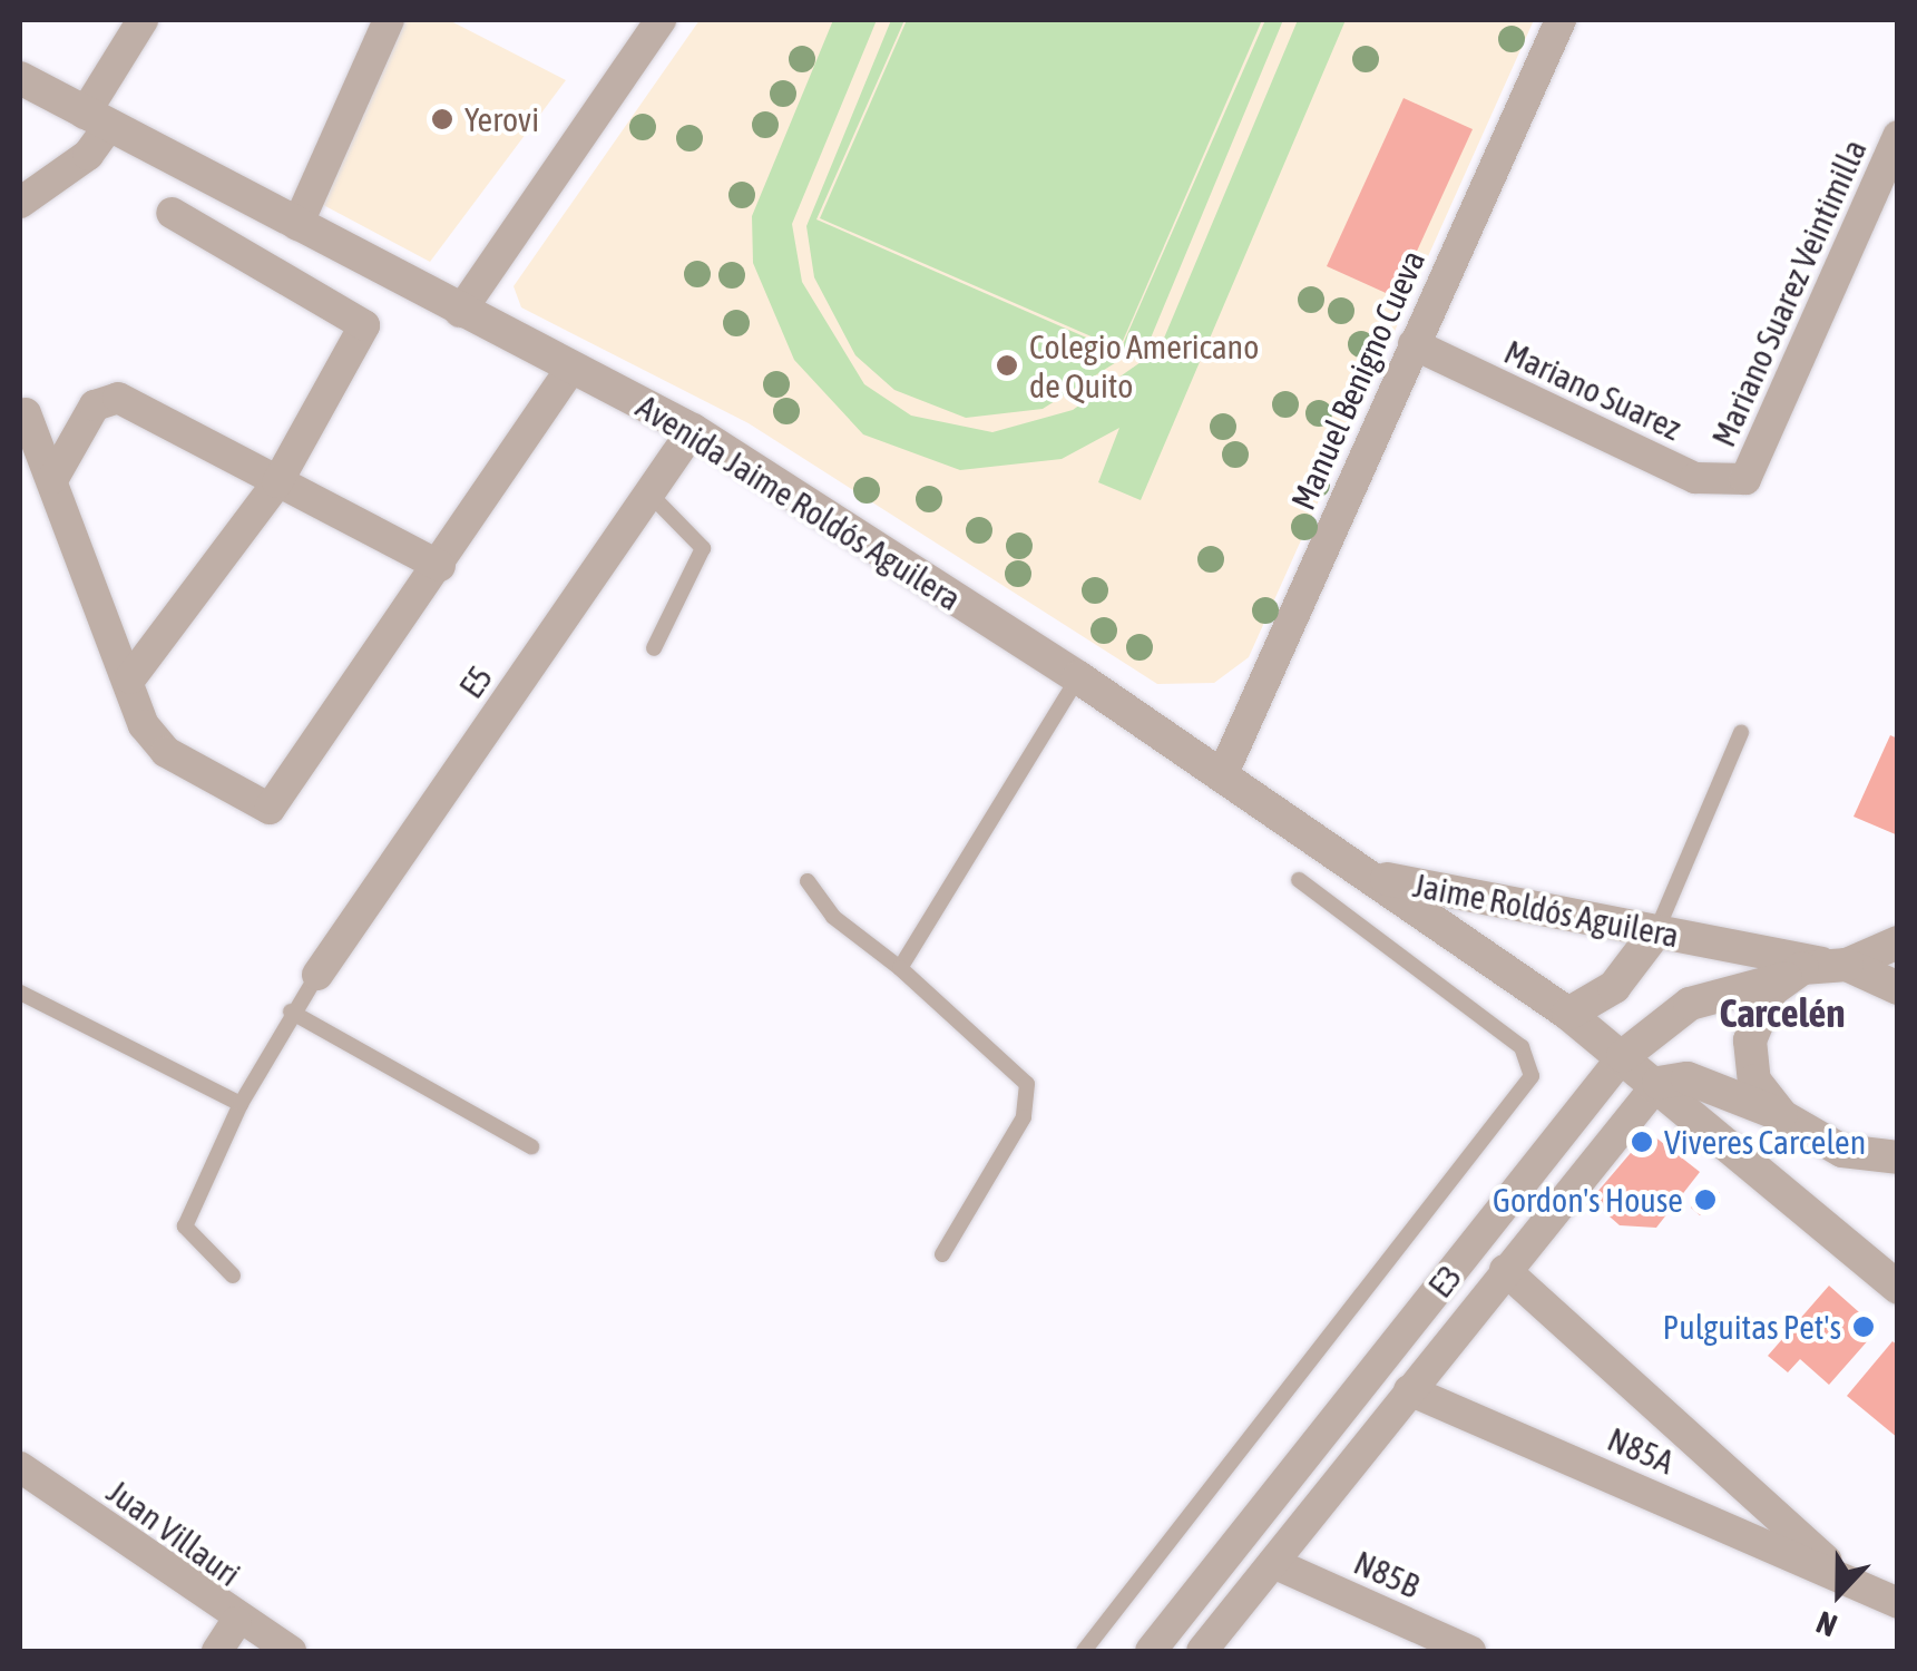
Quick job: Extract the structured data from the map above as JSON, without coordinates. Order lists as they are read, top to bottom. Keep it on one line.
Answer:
{"streets":{"street":["Mariano Suarez Veintimilla","Manuel Benigno Cueva","Mariano Suarez","Avenida Jaime Roldós Aguilera","E5","Jaime Roldós Aguilera","E3","N85A","Juan Villauri","N85B"]},"crossings":[["Mariano Suarez Veintimilla","Mariano Suarez"],["Manuel Benigno Cueva","Mariano Suarez"],["Manuel Benigno Cueva","Avenida Jaime Roldós Aguilera"],["Avenida Jaime Roldós Aguilera","E5"],["Avenida Jaime Roldós Aguilera","Jaime Roldós Aguilera"],["Jaime Roldós Aguilera","E3"],["E3","N85A"],["E3","N85B"]],"districts":["Carcelén"],"places":["Yerovi","Colegio Americano de Quito","Viveres Carcelen","Gordon's House","Pulguitas Pet's"],"north":"bottom"}
